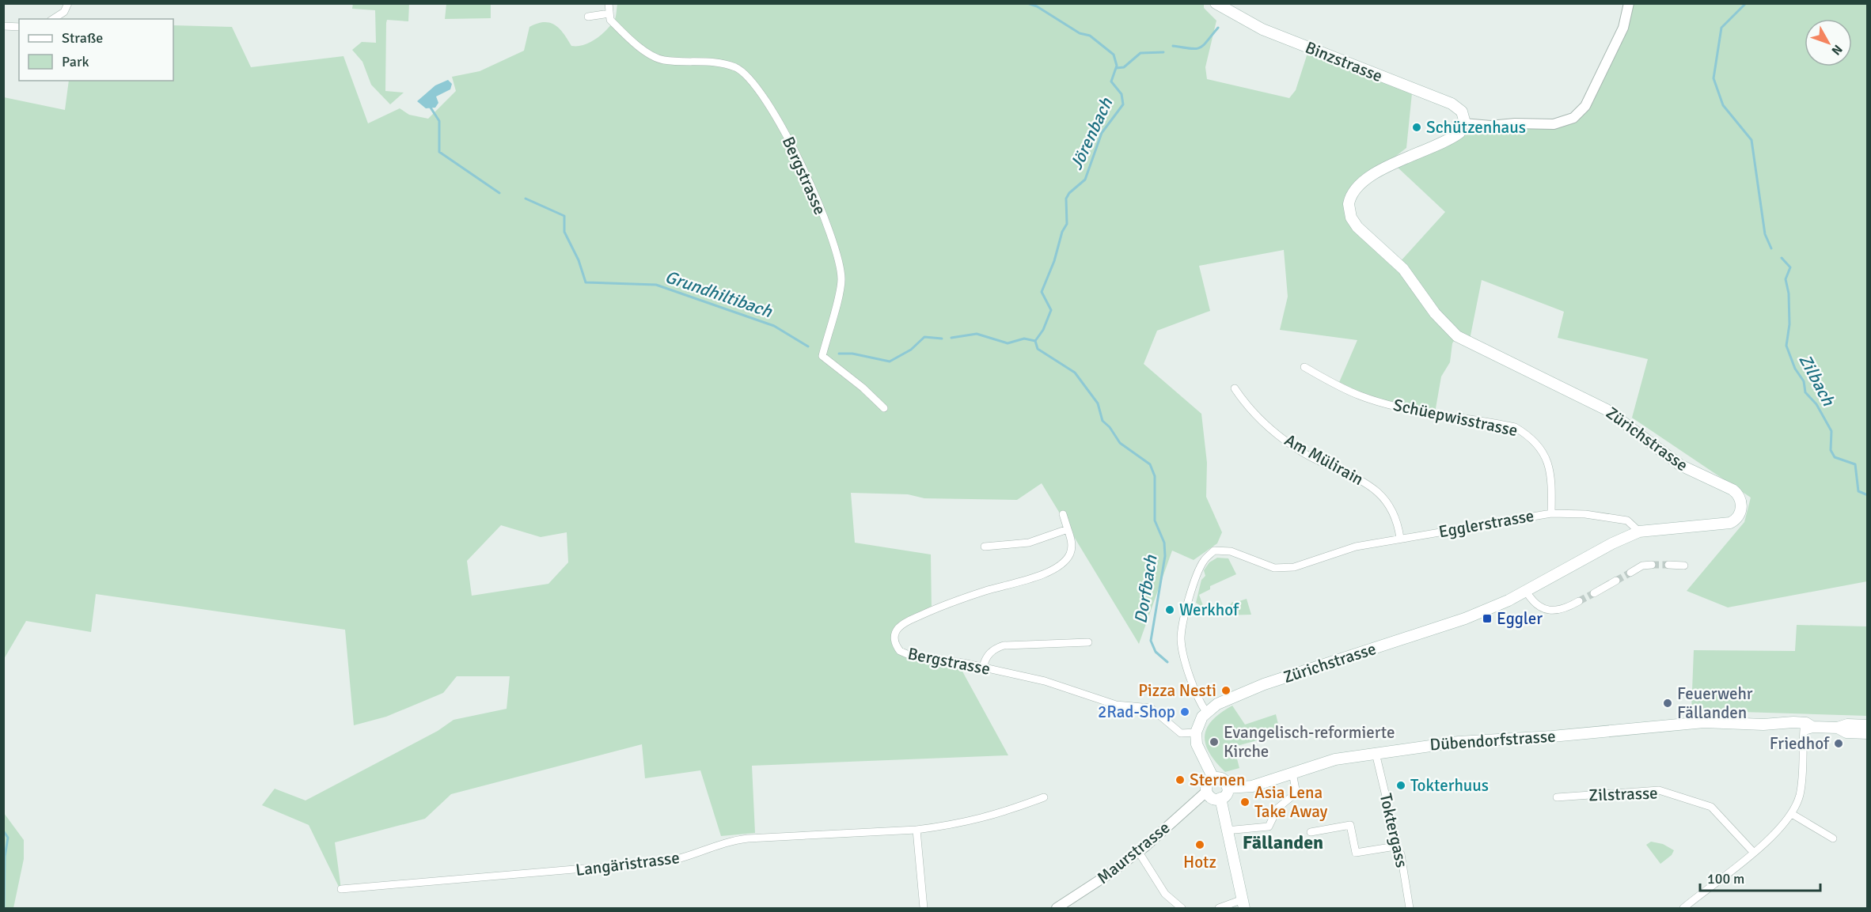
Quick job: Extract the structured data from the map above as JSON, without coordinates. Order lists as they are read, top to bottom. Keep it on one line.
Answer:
{"streets":{"main road":["Binzstrasse","Zürichstrasse","Dübendorfstrasse"],"street":["Bergstrasse","Schüepwisstrasse","Am Mülirain","Egglerstrasse","Zilstrasse","Toktergass","Maurstrasse","Langäristrasse"]},"crossings":[["Binzstrasse","Zürichstrasse"],["Schüepwisstrasse","Egglerstrasse"],["Zürichstrasse","Egglerstrasse"],["Am Mülirain","Egglerstrasse"],["Dübendorfstrasse","Toktergass"],["Dübendorfstrasse","Maurstrasse"]],"districts":["Fällanden"],"water":["Jörenbach","Grundhiltibach","Zilbach","Dorfbach"],"places":{"other":["Schützenhaus","Werkhof","Pizza Nesti","Feuerwehr Fällanden","2Rad-Shop","Evangelisch-reformierte Kirche","Friedhof","Sternen","Tokterhuus","Asia Lena Take Away","Hotz"],"transit":["Eggler"]},"legend":["Straße","Park"],"scale_bar":"100 m","north":"bottom right"}
